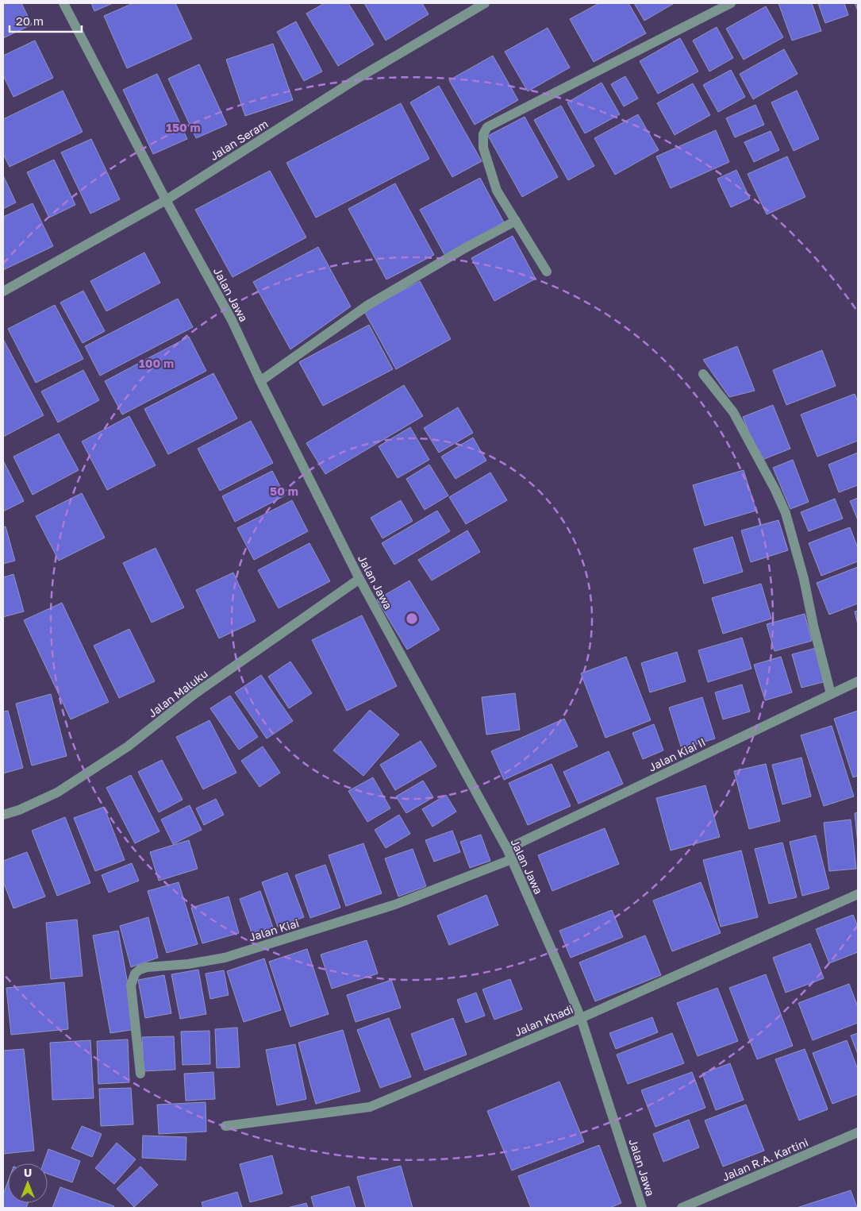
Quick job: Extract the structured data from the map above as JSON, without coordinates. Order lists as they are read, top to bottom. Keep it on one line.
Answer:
{"streets":{"street":["Jalan Seram","Jalan Jawa","Jalan Maluku","Jalan Kiai II","Jalan Kiai","Jalan Khadi","Jalan R.A. Kartini"]},"crossings":[["Jalan Seram","Jalan Jawa"],["Jalan Jawa","Jalan Maluku"],["Jalan Jawa","Jalan Kiai II"],["Jalan Jawa","Jalan Kiai"],["Jalan Jawa","Jalan Khadi"]],"scale_bar":"20 m","north":"top","rings":["150 m","100 m","50 m"]}
